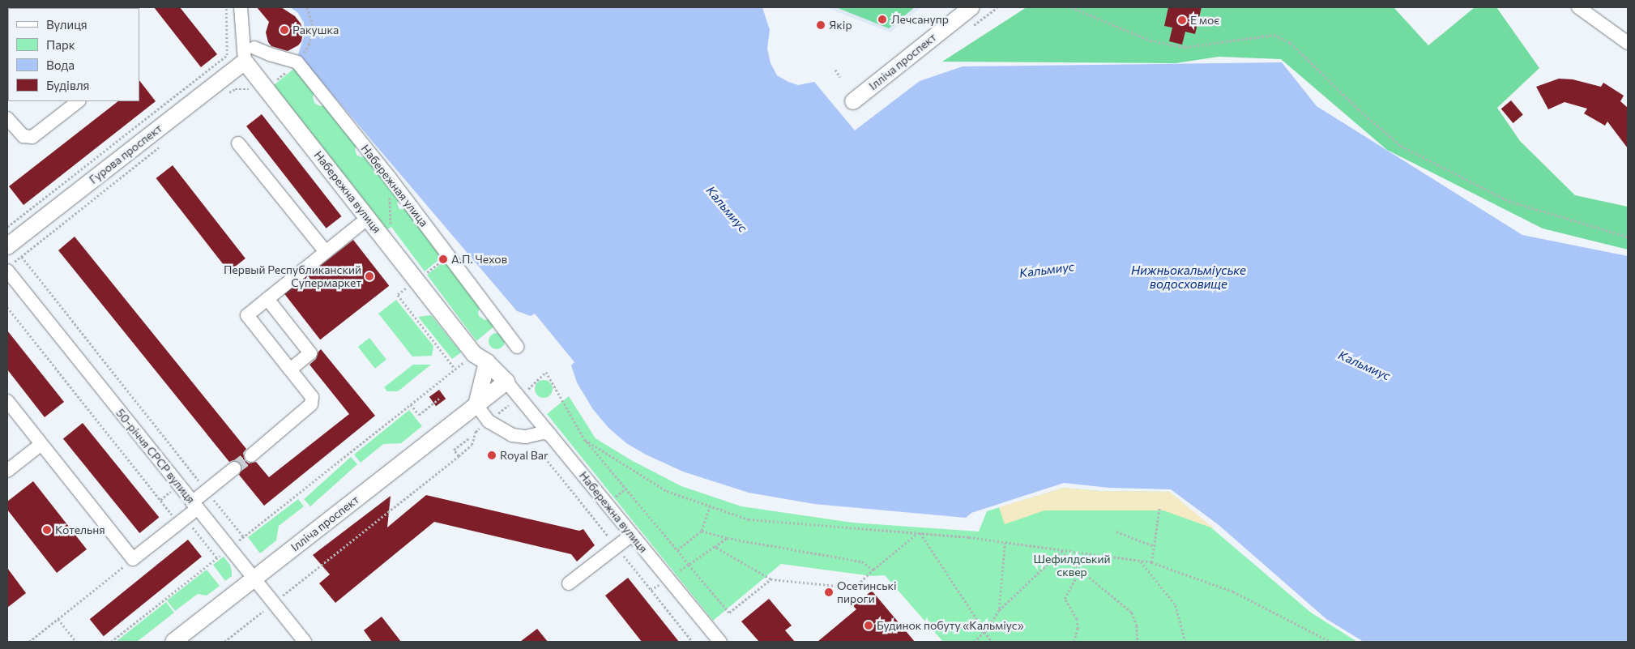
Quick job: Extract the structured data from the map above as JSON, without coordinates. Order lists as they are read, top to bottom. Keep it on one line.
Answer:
{"streets":{"main road":["Ілліча проспект","Гурова проспект","Набережна вулиця"],"street":["Набережная улица","50-річчя СРСР вулиця"]},"crossings":[["Ілліча проспект","Набережна вулиця"],["Ілліча проспект","50-річчя СРСР вулиця"],["Гурова проспект","Набережна вулиця"]],"water":["Кальмиус","Нижньокальміуське водосховище"],"parks":["Шефилдський сквер"],"places":["Лечсанупр","Е моє","Якір","Ракушка","А.П. Чехов","Первый Республиканский Супермаркет","Royal Bar","Котельня","Осетинські пироги","Будинок побуту «Кальміус»"],"legend":["Вулиця","Парк","Вода","Будівля"]}
